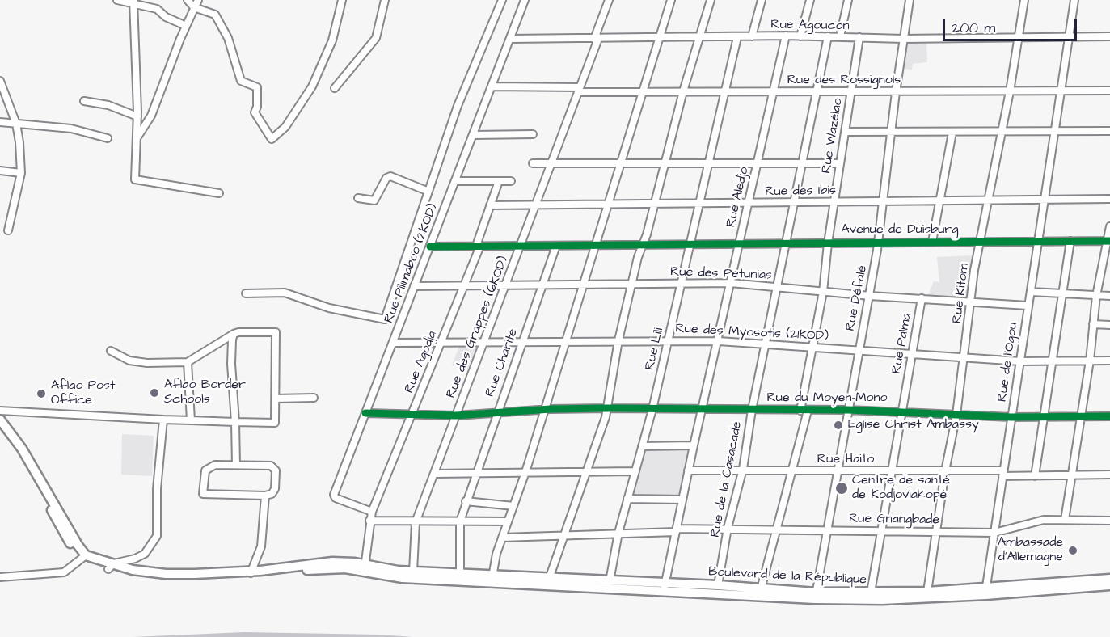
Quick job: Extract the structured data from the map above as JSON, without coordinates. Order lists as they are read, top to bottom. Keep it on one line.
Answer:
{"streets":{"highway":["Boulevard de la République"],"street":["Rue Agoucon","Rue des Rossignols","Rue Wazélao","Rue des Ibis","Rue Alédjo","Avenue de Duisburg","Rue Pilimaboo (2KOD)","Rue des Petunias","Rue Kitom","Rue Défalé","Rue des Grappes (6KOD)","Rue des Myosotis (21KOD)","Rue Palma","Rue Lili","Rue Agodja","Rue de l'Ogou","Rue Charité","Rue du Moyen-Mono","Rue Haito","Rue de la Casacade","Rue Gnangbade"]},"crossings":[["Rue Agoucon","Rue Wazélao"],["Rue Agoucon","Rue Alédjo"],["Rue Agoucon","Rue Pilimaboo (2KOD)"],["Rue Agoucon","Rue Kitom"],["Rue Agoucon","Rue Défalé"],["Rue Agoucon","Rue des Grappes (6KOD)"],["Rue Agoucon","Rue Lili"],["Rue Agoucon","Rue de la Casacade"],["Rue des Rossignols","Rue Wazélao"],["Rue des Rossignols","Rue Alédjo"],["Rue des Rossignols","Rue Pilimaboo (2KOD)"],["Rue des Rossignols","Rue Kitom"],["Rue des Rossignols","Rue Défalé"],["Rue des Rossignols","Rue des Grappes (6KOD)"],["Rue des Rossignols","Rue Lili"],["Rue des Rossignols","Rue de la Casacade"],["Rue Wazélao","Rue des Ibis"],["Rue Wazélao","Avenue de Duisburg"],["Rue Wazélao","Rue des Petunias"],["Rue Wazélao","Rue des Myosotis (21KOD)"],["Rue Wazélao","Rue du Moyen-Mono"],["Rue Wazélao","Rue Haito"],["Rue Wazélao","Rue Gnangbade"],["Rue Wazélao","Boulevard de la République"],["Rue des Ibis","Rue Alédjo"],["Rue des Ibis","Rue Kitom"],["Rue des Ibis","Rue Défalé"],["Rue des Ibis","Rue des Grappes (6KOD)"],["Rue des Ibis","Rue Lili"],["Rue des Ibis","Rue Agodja"],["Rue des Ibis","Rue de l'Ogou"],["Rue des Ibis","Rue de la Casacade"],["Rue Alédjo","Avenue de Duisburg"],["Rue Alédjo","Rue des Petunias"],["Rue Alédjo","Rue des Myosotis (21KOD)"],["Rue Alédjo","Rue du Moyen-Mono"],["Rue Alédjo","Rue Haito"],["Rue Alédjo","Rue Gnangbade"],["Rue Alédjo","Boulevard de la République"],["Avenue de Duisburg","Rue Pilimaboo (2KOD)"],["Avenue de Duisburg","Rue Kitom"],["Avenue de Duisburg","Rue Défalé"],["Avenue de Duisburg","Rue des Grappes (6KOD)"],["Avenue de Duisburg","Rue Lili"],["Avenue de Duisburg","Rue Agodja"],["Avenue de Duisburg","Rue de l'Ogou"],["Avenue de Duisburg","Rue Charité"],["Avenue de Duisburg","Rue de la Casacade"],["Rue Pilimaboo (2KOD)","Rue des Petunias"],["Rue Pilimaboo (2KOD)","Rue des Myosotis (21KOD)"],["Rue Pilimaboo (2KOD)","Rue Agodja"],["Rue Pilimaboo (2KOD)","Rue du Moyen-Mono"],["Rue des Petunias","Rue Kitom"],["Rue des Petunias","Rue Défalé"],["Rue des Petunias","Rue des Grappes (6KOD)"],["Rue des Petunias","Rue Palma"],["Rue des Petunias","Rue Lili"],["Rue des Petunias","Rue Agodja"],["Rue des Petunias","Rue de l'Ogou"],["Rue des Petunias","Rue Charité"],["Rue des Petunias","Rue de la Casacade"],["Rue Kitom","Rue des Myosotis (21KOD)"],["Rue Kitom","Rue du Moyen-Mono"],["Rue Kitom","Rue Haito"],["Rue Kitom","Rue Gnangbade"],["Rue Kitom","Boulevard de la République"],["Rue Défalé","Rue des Myosotis (21KOD)"],["Rue Défalé","Rue du Moyen-Mono"],["Rue Défalé","Rue Haito"],["Rue Défalé","Rue Gnangbade"],["Rue Défalé","Boulevard de la République"],["Rue des Grappes (6KOD)","Rue des Myosotis (21KOD)"],["Rue des Grappes (6KOD)","Rue du Moyen-Mono"],["Rue des Grappes (6KOD)","Boulevard de la République"],["Rue des Myosotis (21KOD)","Rue Palma"],["Rue des Myosotis (21KOD)","Rue Lili"],["Rue des Myosotis (21KOD)","Rue Agodja"],["Rue des Myosotis (21KOD)","Rue de l'Ogou"],["Rue des Myosotis (21KOD)","Rue Charité"],["Rue des Myosotis (21KOD)","Rue de la Casacade"],["Rue Palma","Rue du Moyen-Mono"],["Rue Palma","Rue Haito"],["Rue Palma","Rue Gnangbade"],["Rue Palma","Boulevard de la République"],["Rue Lili","Rue du Moyen-Mono"],["Rue Lili","Rue Gnangbade"],["Rue Lili","Boulevard de la République"],["Rue Agodja","Rue du Moyen-Mono"],["Rue Agodja","Boulevard de la République"],["Rue de l'Ogou","Rue du Moyen-Mono"],["Rue de l'Ogou","Rue Haito"],["Rue de l'Ogou","Rue Gnangbade"],["Rue de l'Ogou","Boulevard de la République"],["Rue Charité","Rue du Moyen-Mono"],["Rue Charité","Boulevard de la République"],["Rue du Moyen-Mono","Rue de la Casacade"],["Rue Haito","Rue de la Casacade"],["Rue de la Casacade","Rue Gnangbade"],["Rue de la Casacade","Boulevard de la République"]],"places":["Aflao Border Schools","Aflao Post Office","Eglise Christ Ambassy","Centre de santé de Kodjoviakopé","Ambassade d'Allemagne"],"scale_bar":"200 m"}
